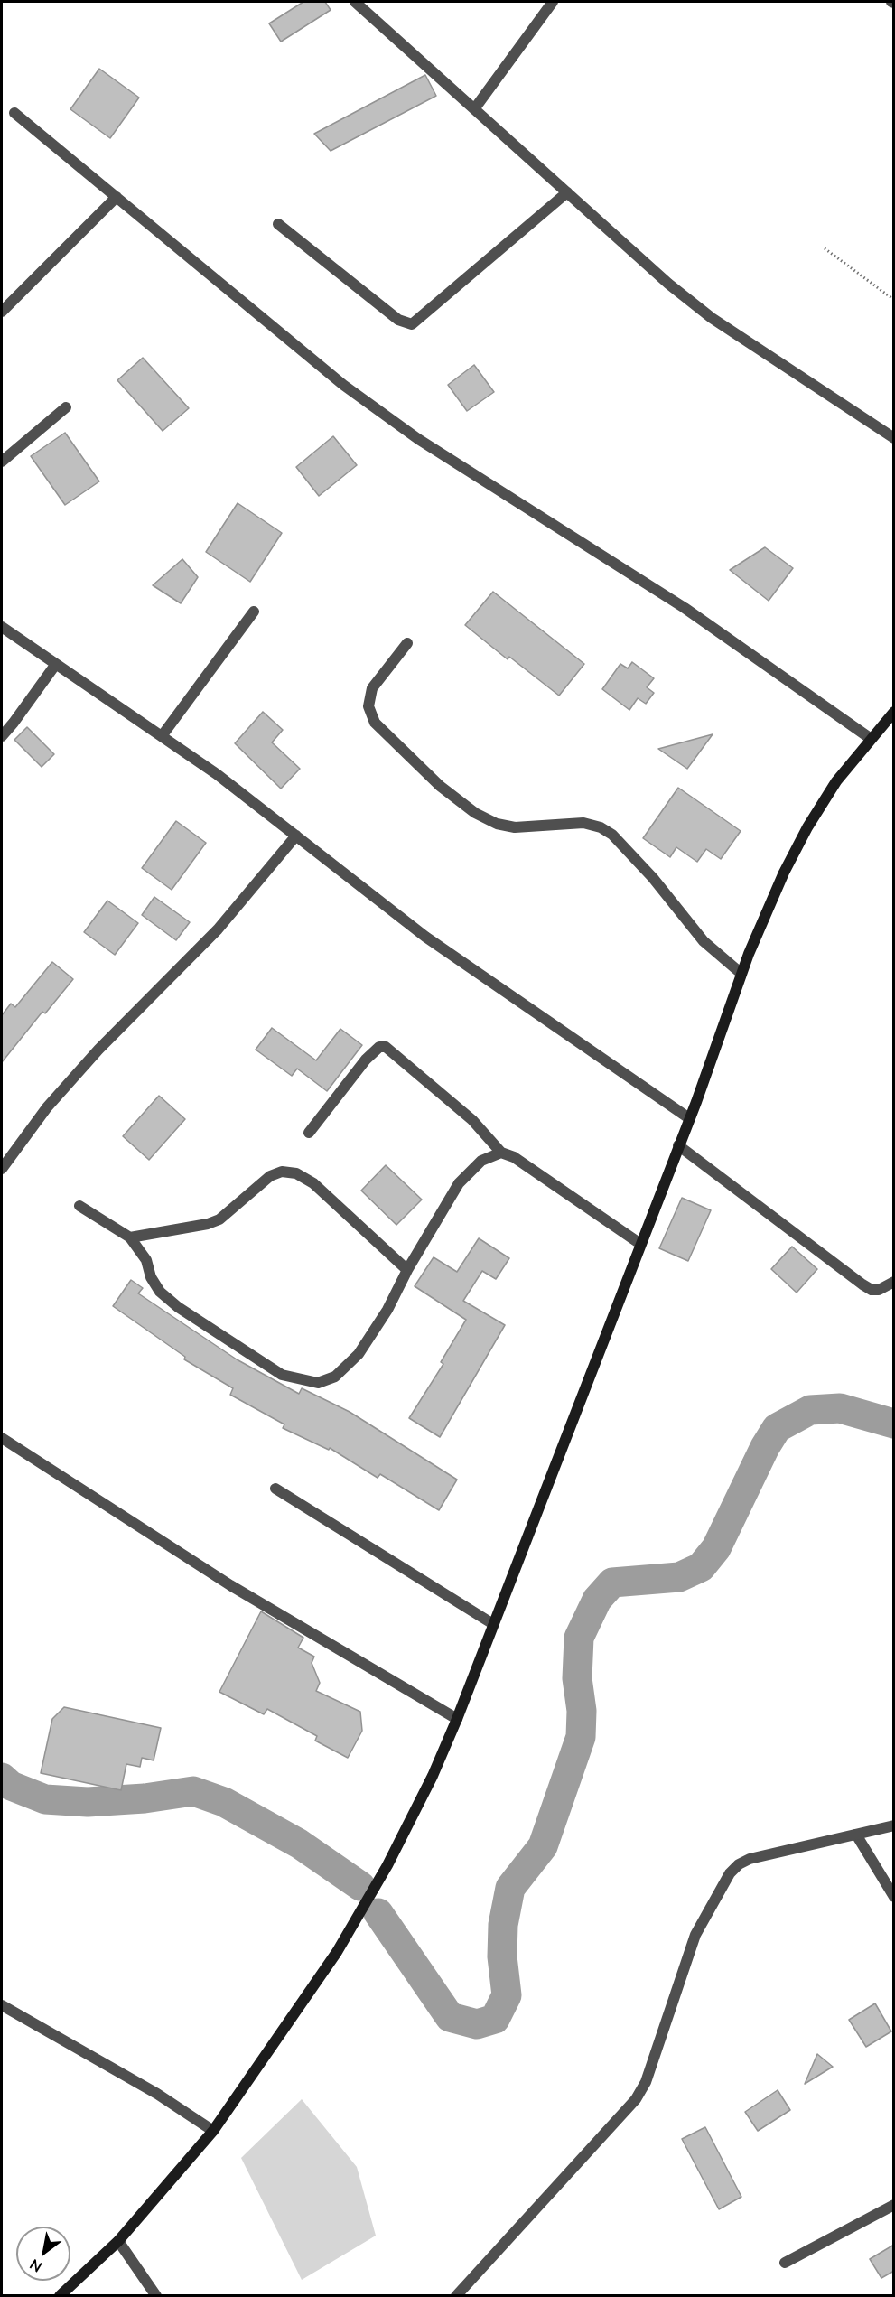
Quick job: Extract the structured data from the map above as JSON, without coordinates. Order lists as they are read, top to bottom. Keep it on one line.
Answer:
{"north":"bottom left"}
